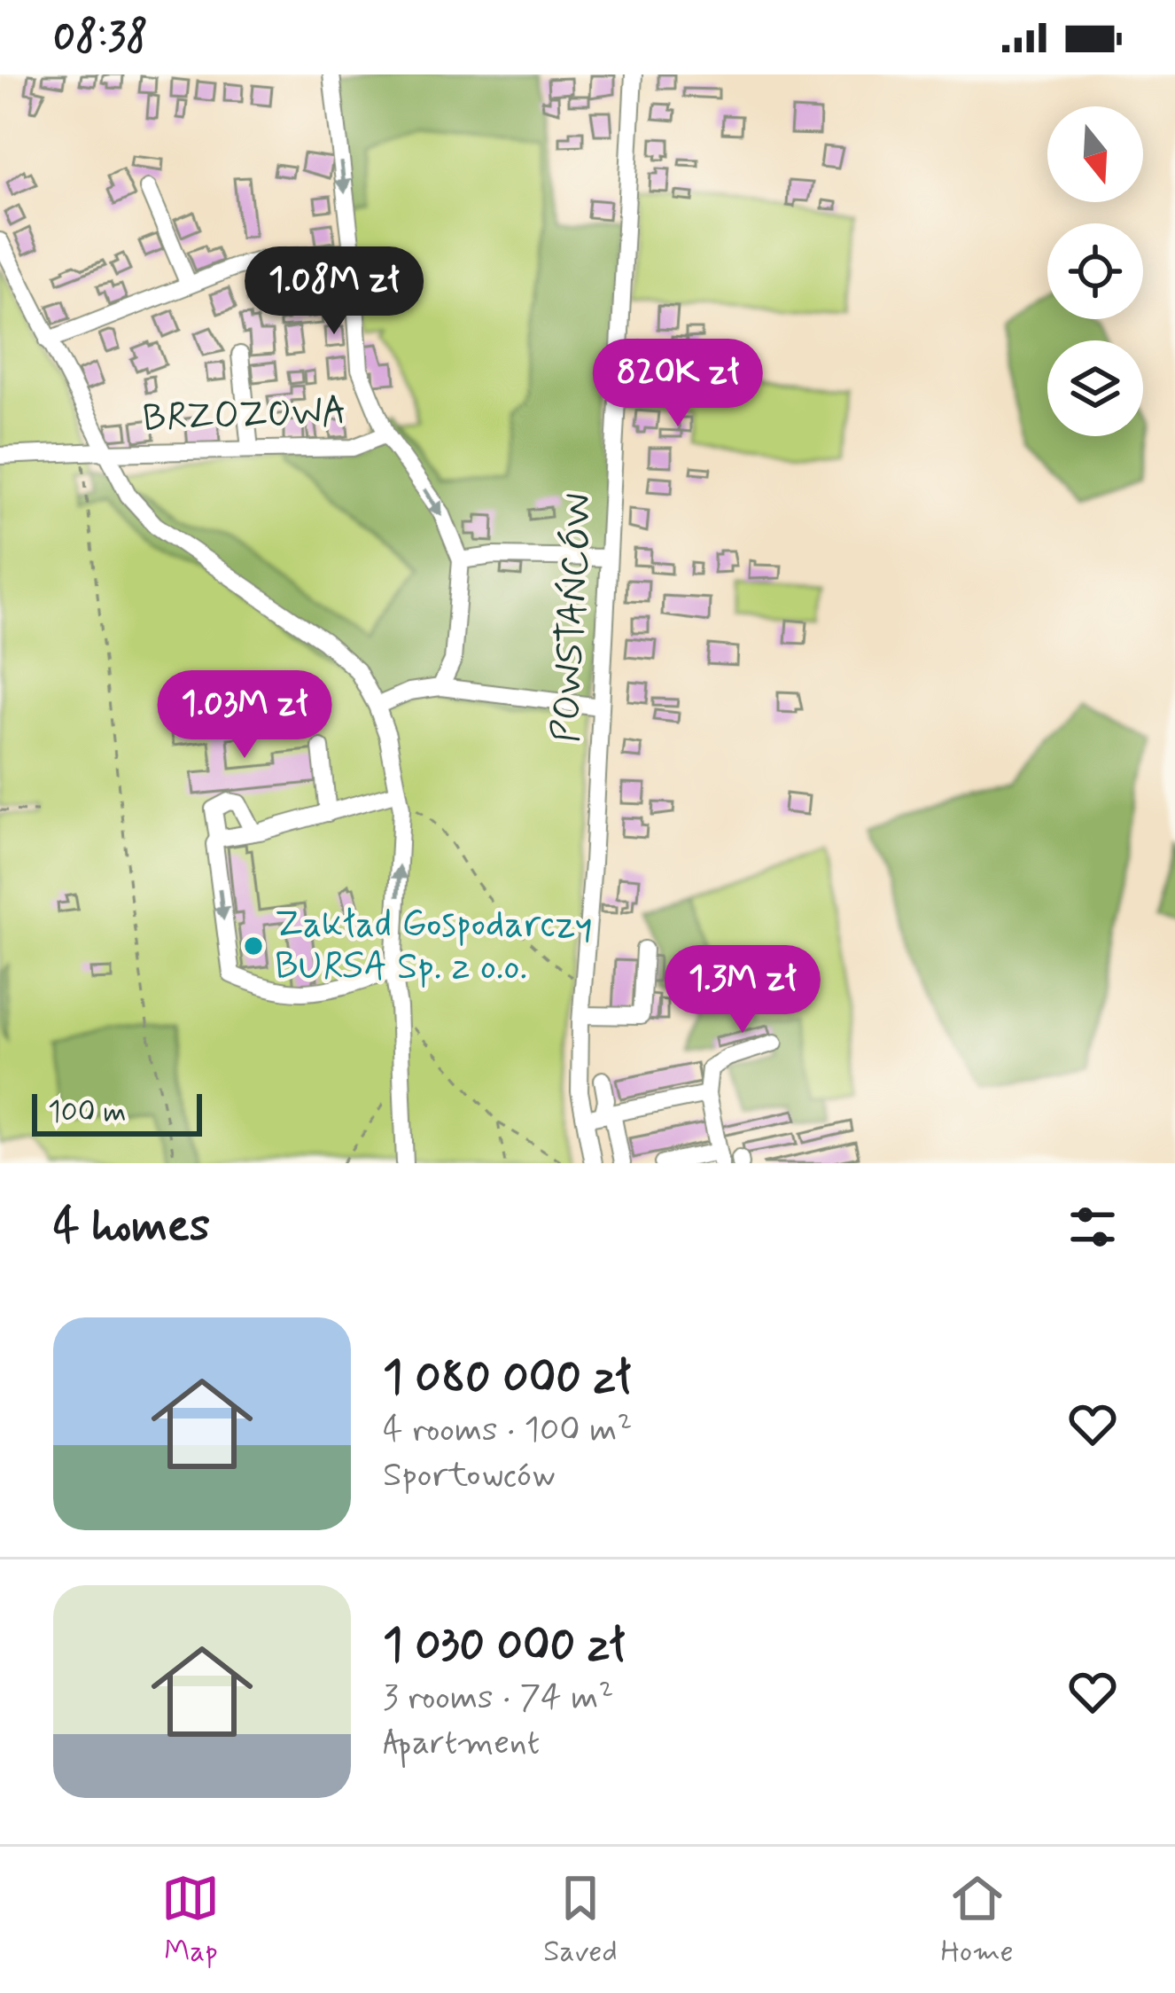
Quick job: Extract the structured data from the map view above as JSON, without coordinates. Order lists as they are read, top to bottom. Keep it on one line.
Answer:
{"streets":{"street":["BRZOZOWA","POWSTAŃCÓW"]},"places":["Zakład Gospodarczy BURSA Sp. z o.o."],"scale_bar":"100 m","north":"bottom","page":{"status":"08:38","price":["1.08M zł","820K zł","1.03M zł","1.3M zł"],"scale":"100 m","heading":"4 homes","list":[{"name":"1 080 000 zł","note":"4 rooms · 100 m² · Sportowców"},{"name":"1 030 000 zł","note":"3 rooms · 74 m² · Apartment"}],"tabs":["Map","Saved","Home"]}}
